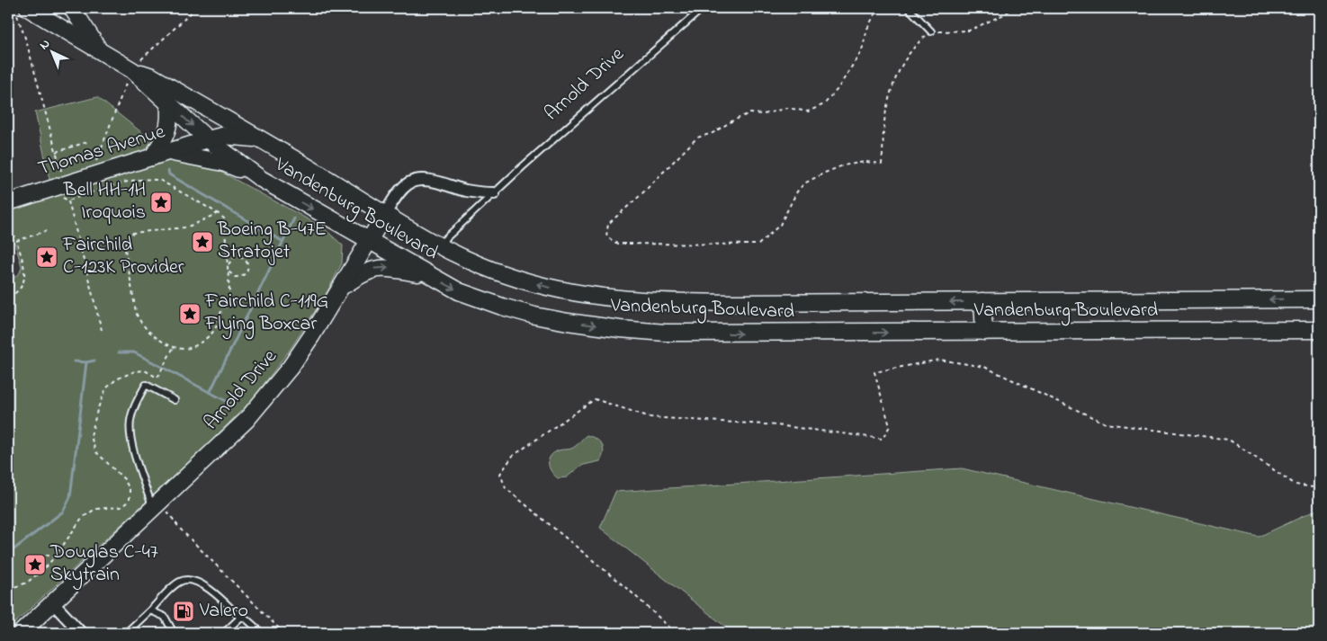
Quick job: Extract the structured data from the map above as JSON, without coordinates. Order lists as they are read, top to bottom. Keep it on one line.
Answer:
{"streets":{"main road":["Arnold Drive","Thomas Avenue","Vandenburg Boulevard"]},"crossings":[["Arnold Drive","Vandenburg Boulevard"],["Thomas Avenue","Vandenburg Boulevard"]],"places":{"place":["Bell HH-1H Iroquois","Boeing B-47E Stratojet","Fairchild C-123K Provider","Fairchild C-119G Flying Boxcar","Douglas C-47 Skytrain"],"fuel station":["Valero"]},"north":"top left"}
